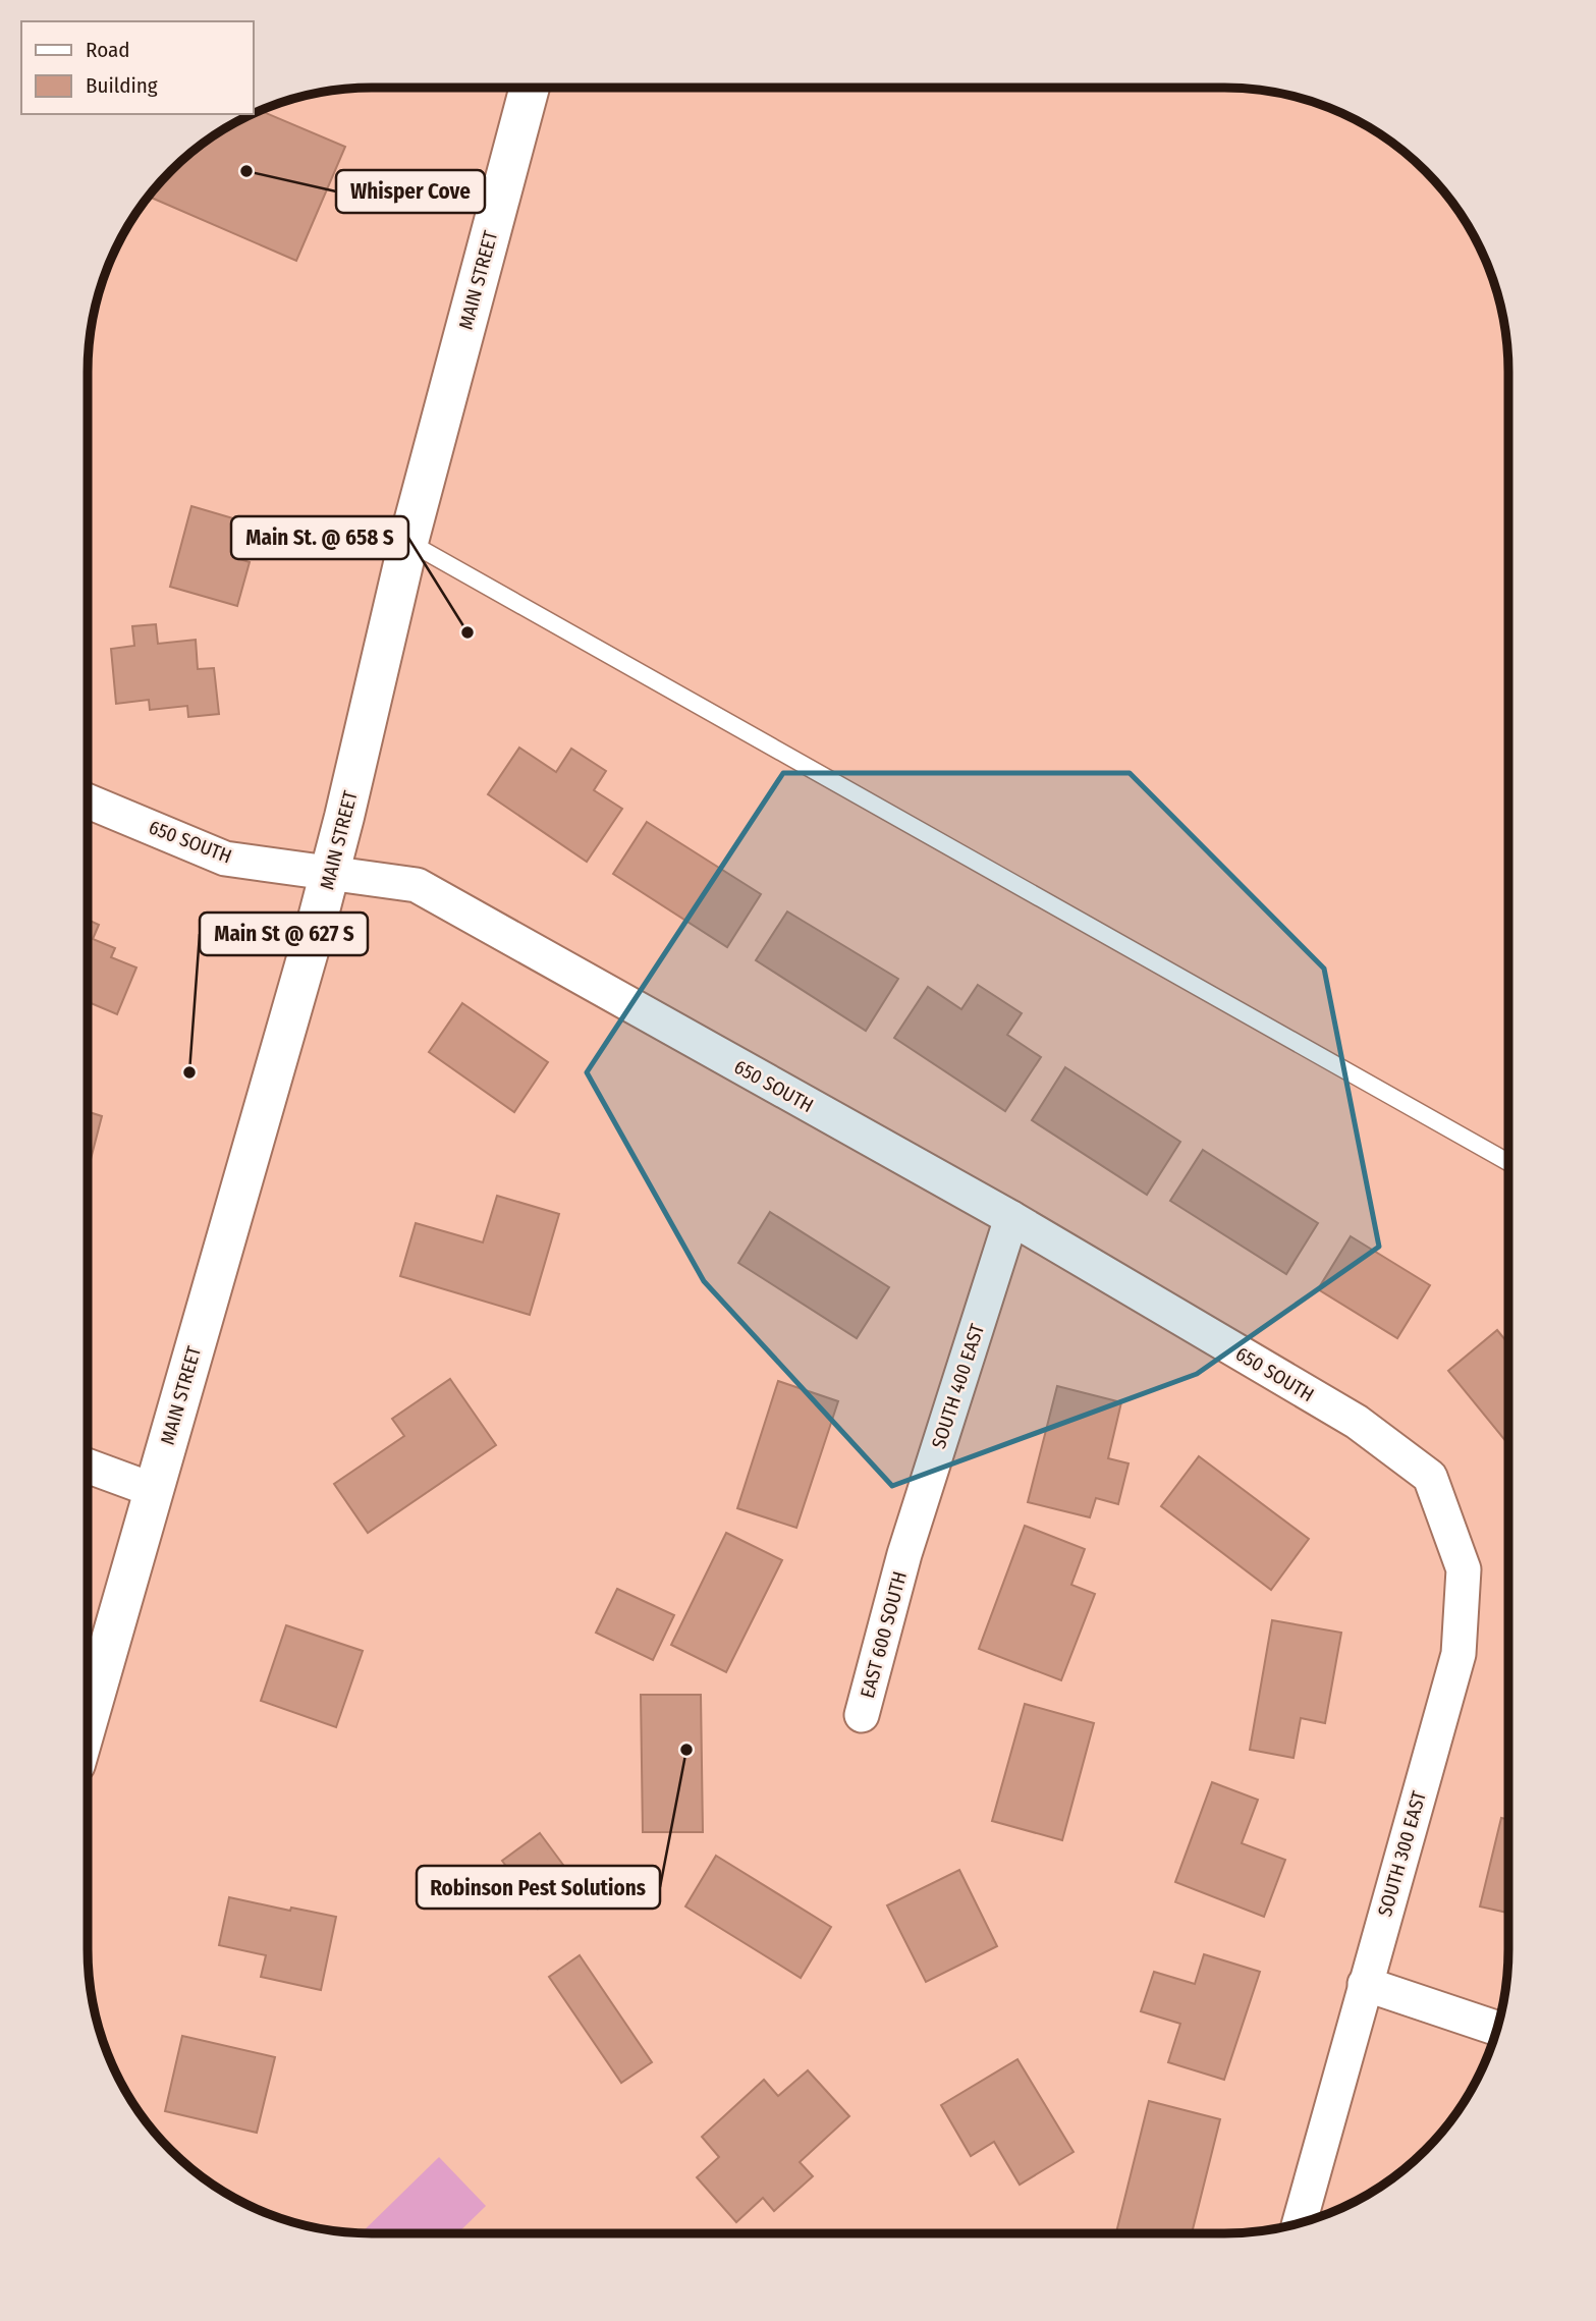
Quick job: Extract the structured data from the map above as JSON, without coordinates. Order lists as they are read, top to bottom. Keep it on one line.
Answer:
{"streets":{"main road":["MAIN STREET"],"street":["650 SOUTH","SOUTH 400 EAST","EAST 600 SOUTH","SOUTH 300 EAST"]},"crossings":[["MAIN STREET","650 SOUTH"],["650 SOUTH","SOUTH 400 EAST"],["650 SOUTH","SOUTH 300 EAST"],["SOUTH 400 EAST","EAST 600 SOUTH"]],"places":["Whisper Cove","Main St. @ 658 S","Main St @ 627 S","Robinson Pest Solutions"],"legend":["Road","Building"]}
